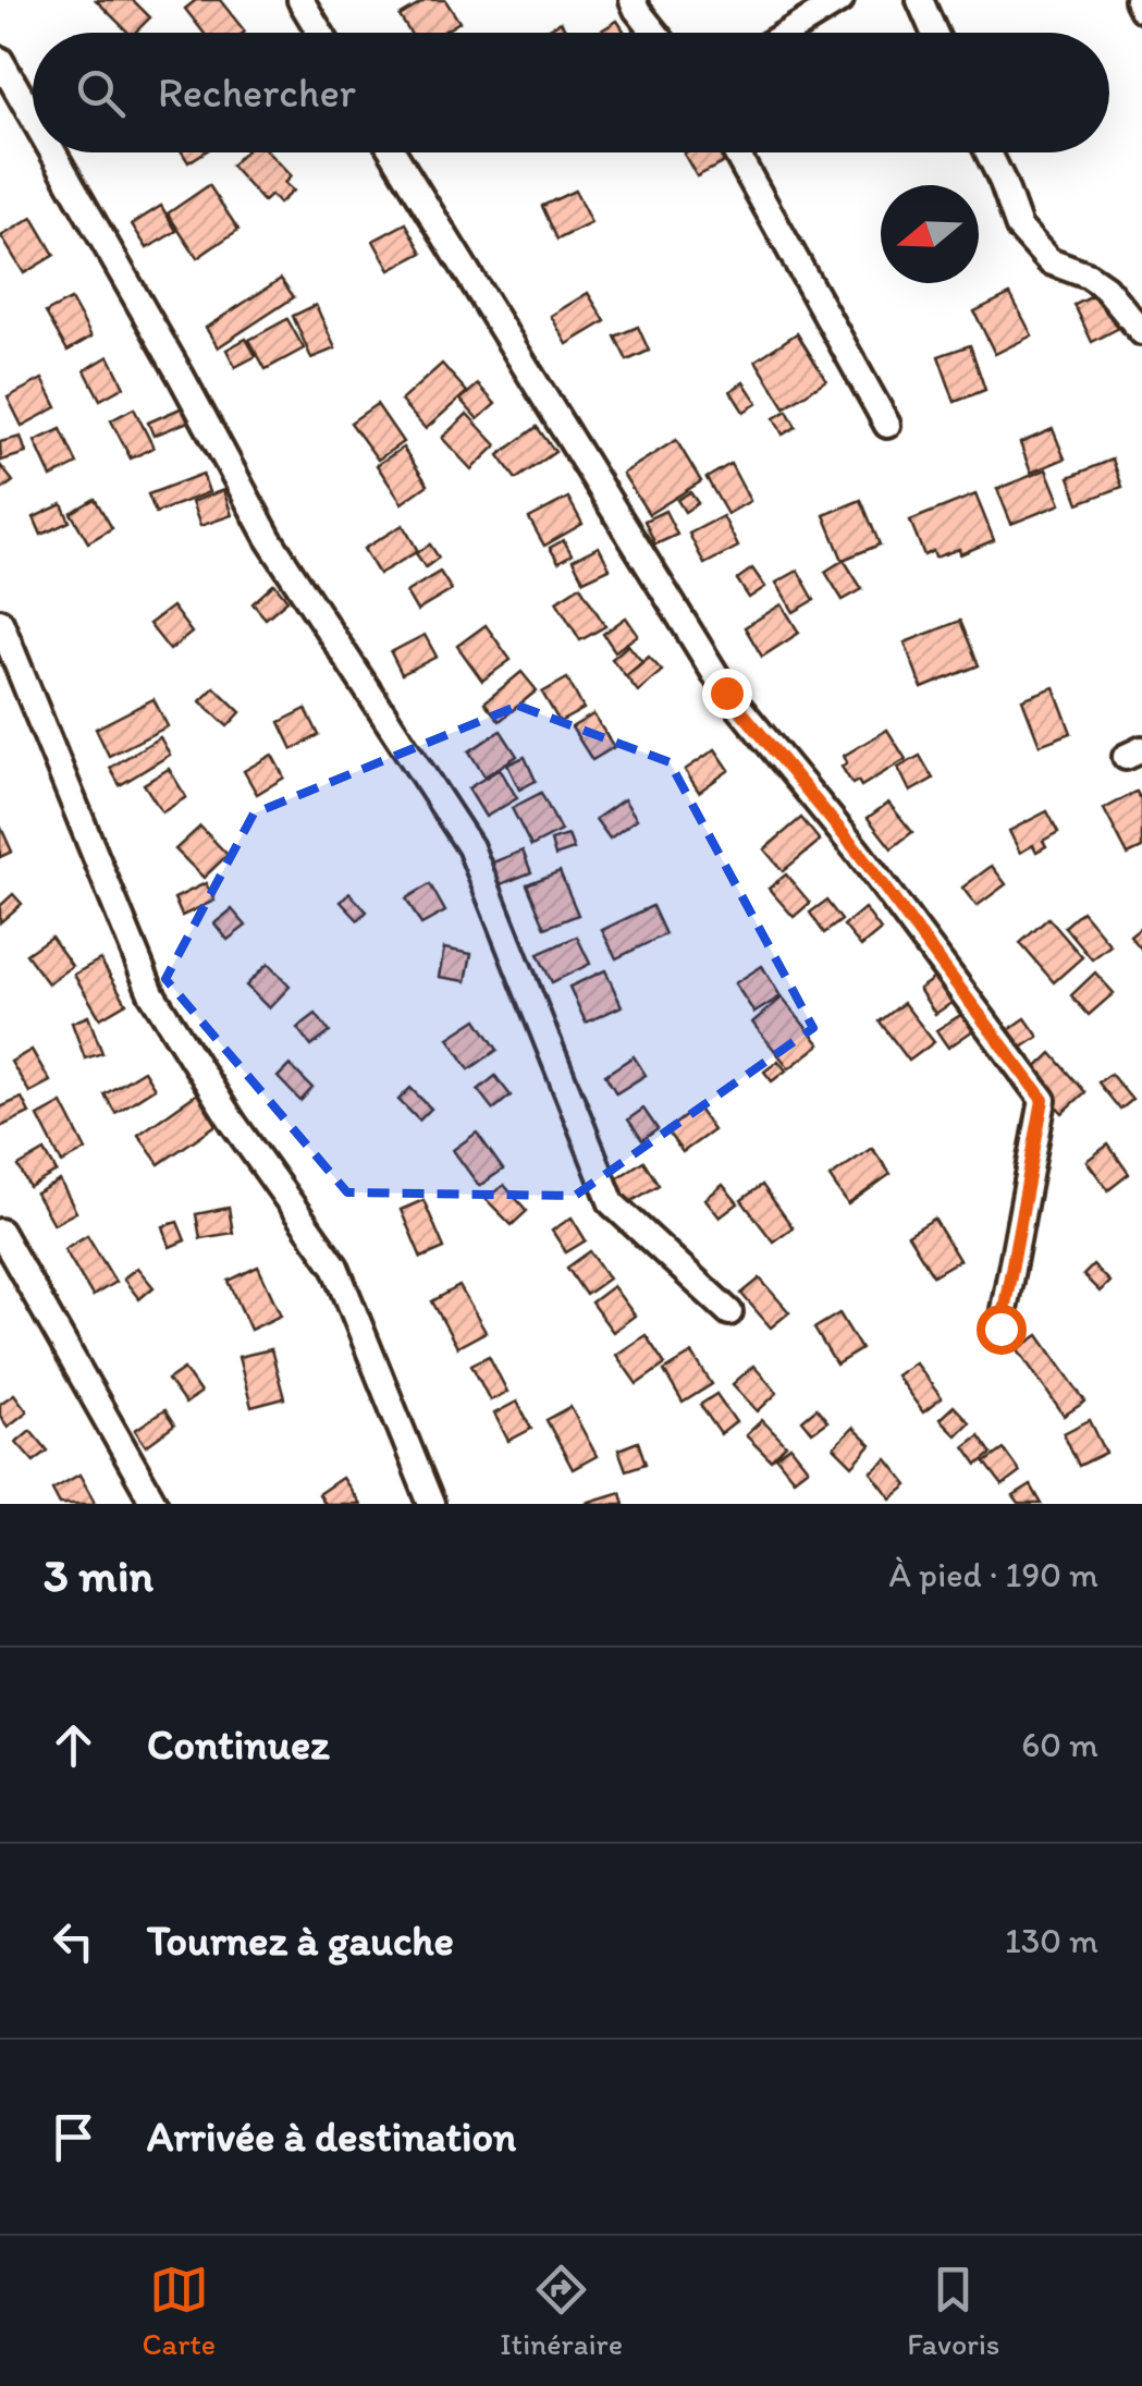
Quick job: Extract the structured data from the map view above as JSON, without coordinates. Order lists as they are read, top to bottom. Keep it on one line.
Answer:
{"north":"left","page":{"search":"Rechercher","heading":["3 min","À pied · 190 m"],"list":[["Continuez","60 m"],["Tournez à gauche","130 m"],"Arrivée à destination"],"nav":["Carte","Itinéraire","Favoris"]}}
